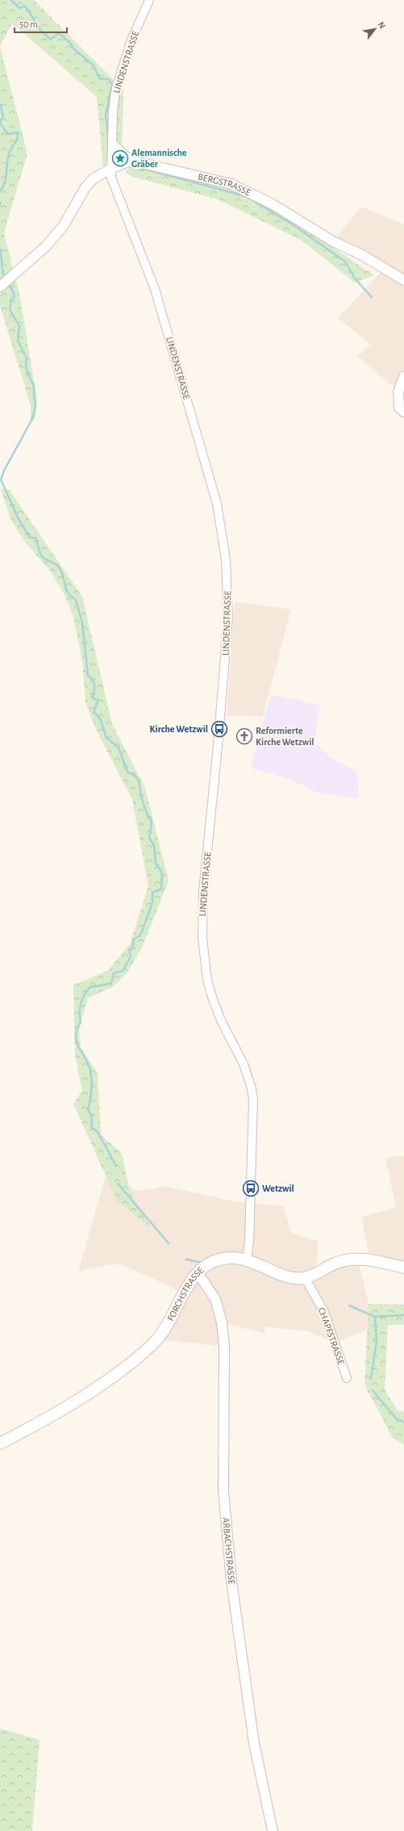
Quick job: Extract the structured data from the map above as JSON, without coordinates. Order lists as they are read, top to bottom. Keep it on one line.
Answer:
{"streets":{"main road":["FORCHSTRASSE"],"street":["LINDENSTRASSE","BERGSTRASSE","CHAPFSTRASSE","ARBACHSTRASSE"]},"crossings":[["LINDENSTRASSE","FORCHSTRASSE"],["FORCHSTRASSE","CHAPFSTRASSE"],["FORCHSTRASSE","ARBACHSTRASSE"]],"places":{"place":["Alemannische Gräber"],"bus stop":["Kirche Wetzwil","Wetzwil"],"church":["Reformierte Kirche Wetzwil"]},"scale_bar":"50 m","north":"top right"}
